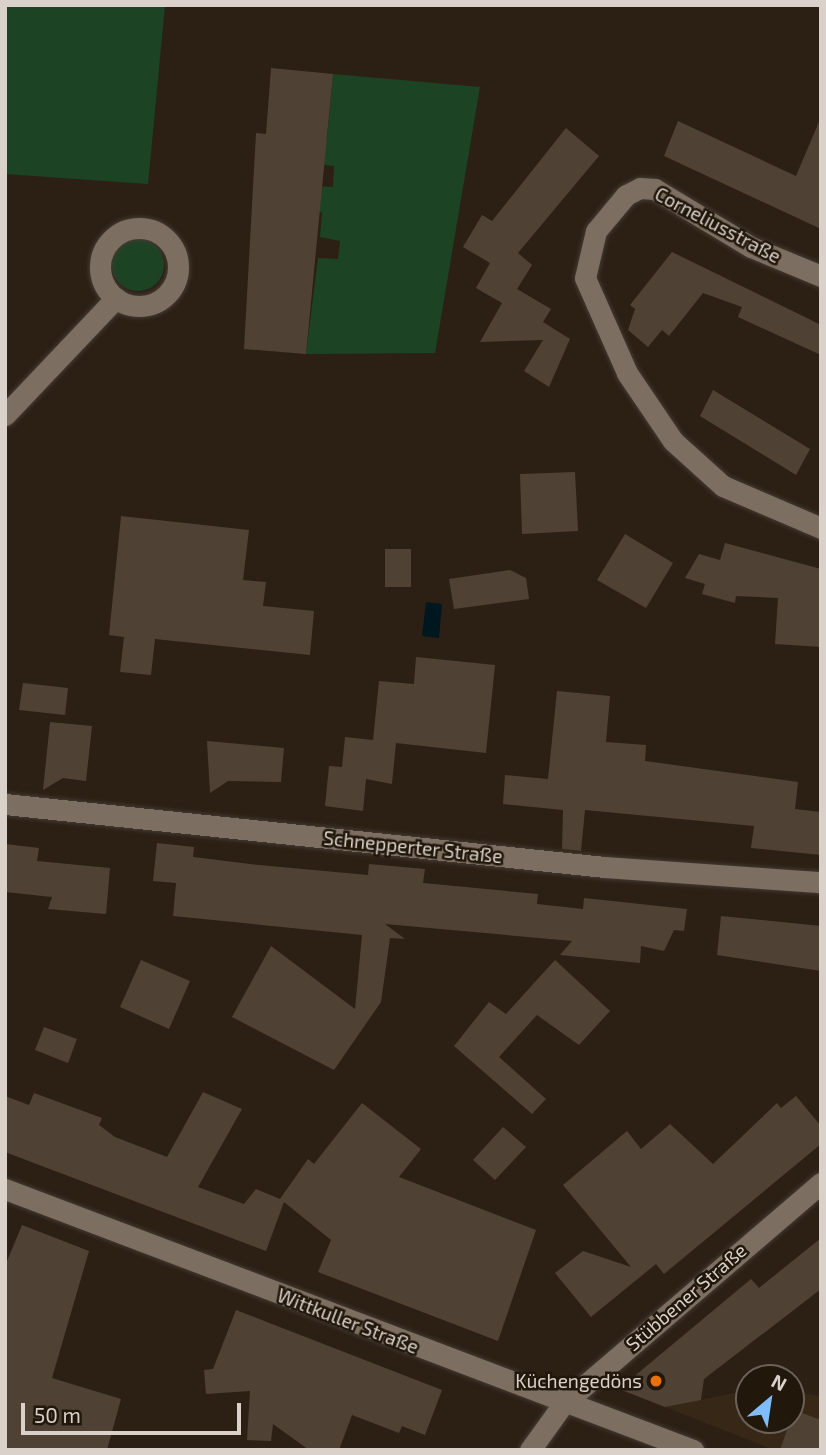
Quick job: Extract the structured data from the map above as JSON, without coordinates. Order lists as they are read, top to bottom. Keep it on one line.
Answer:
{"streets":{"street":["Corneliusstraße","Schnepperter Straße","Stübbener Straße","Wittkuller Straße"]},"crossings":[["Stübbener Straße","Wittkuller Straße"]],"places":["Küchengedöns"],"scale_bar":"50 m","north":"top right"}
